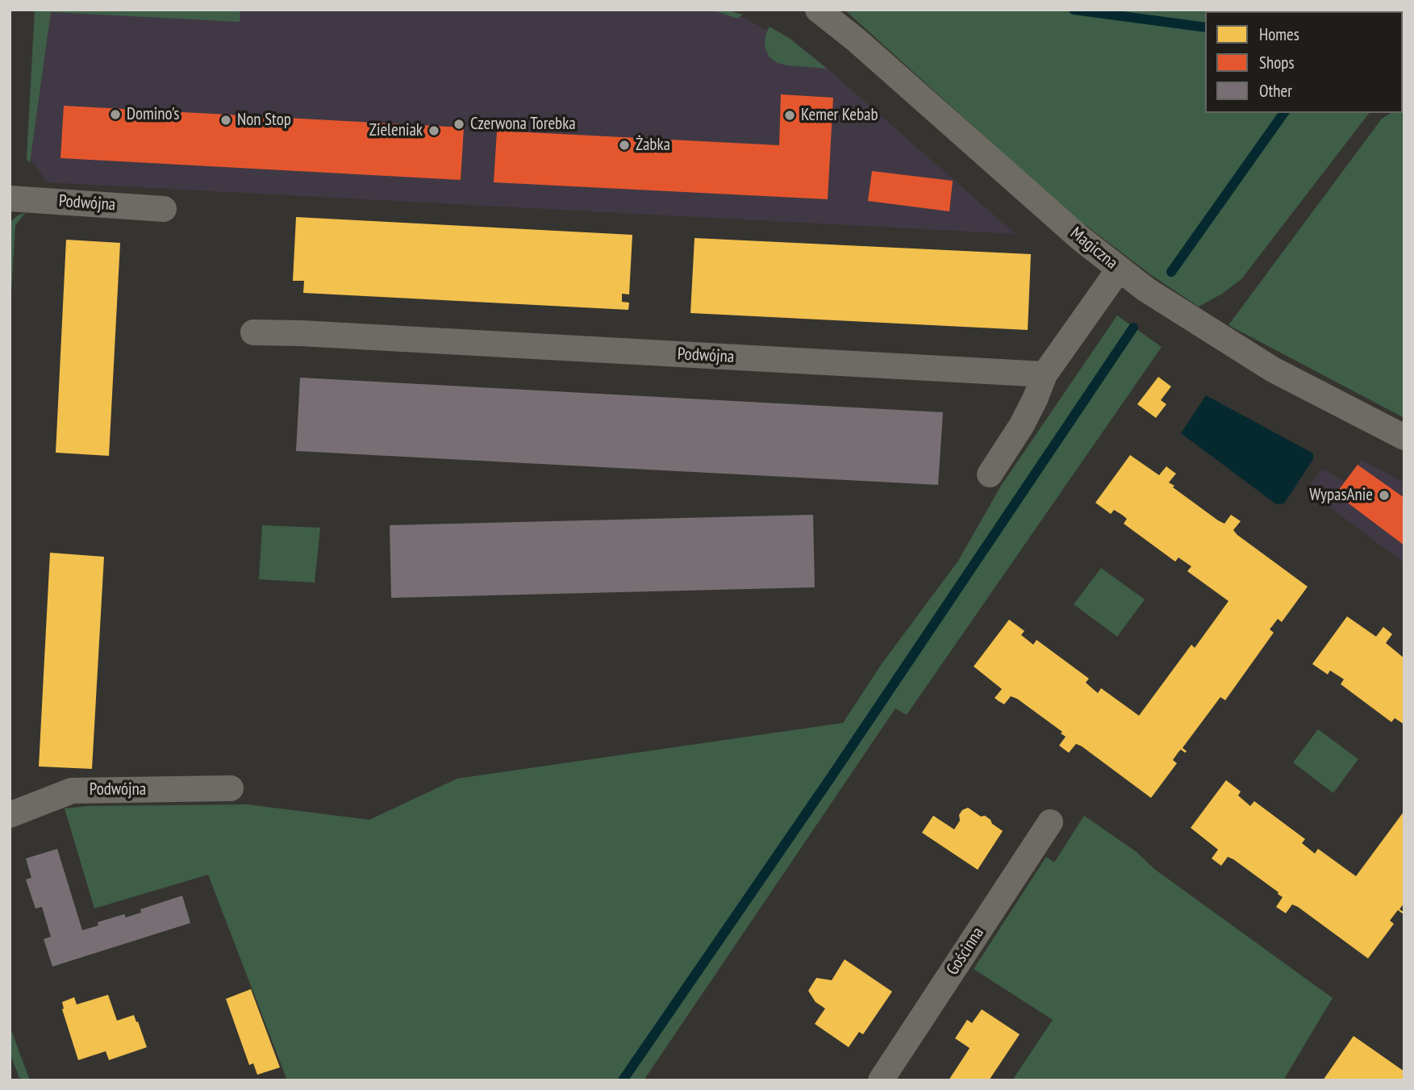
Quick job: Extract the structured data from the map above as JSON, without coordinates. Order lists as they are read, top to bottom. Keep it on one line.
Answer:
{"streets":{"street":["Podwójna","Magiczna","Gościnna"]},"places":["Domino's","Kemer Kebab","Non Stop","Czerwona Torebka","Zieleniak","Żabka","WypasAnie"],"legend":["Homes","Shops","Other"]}
